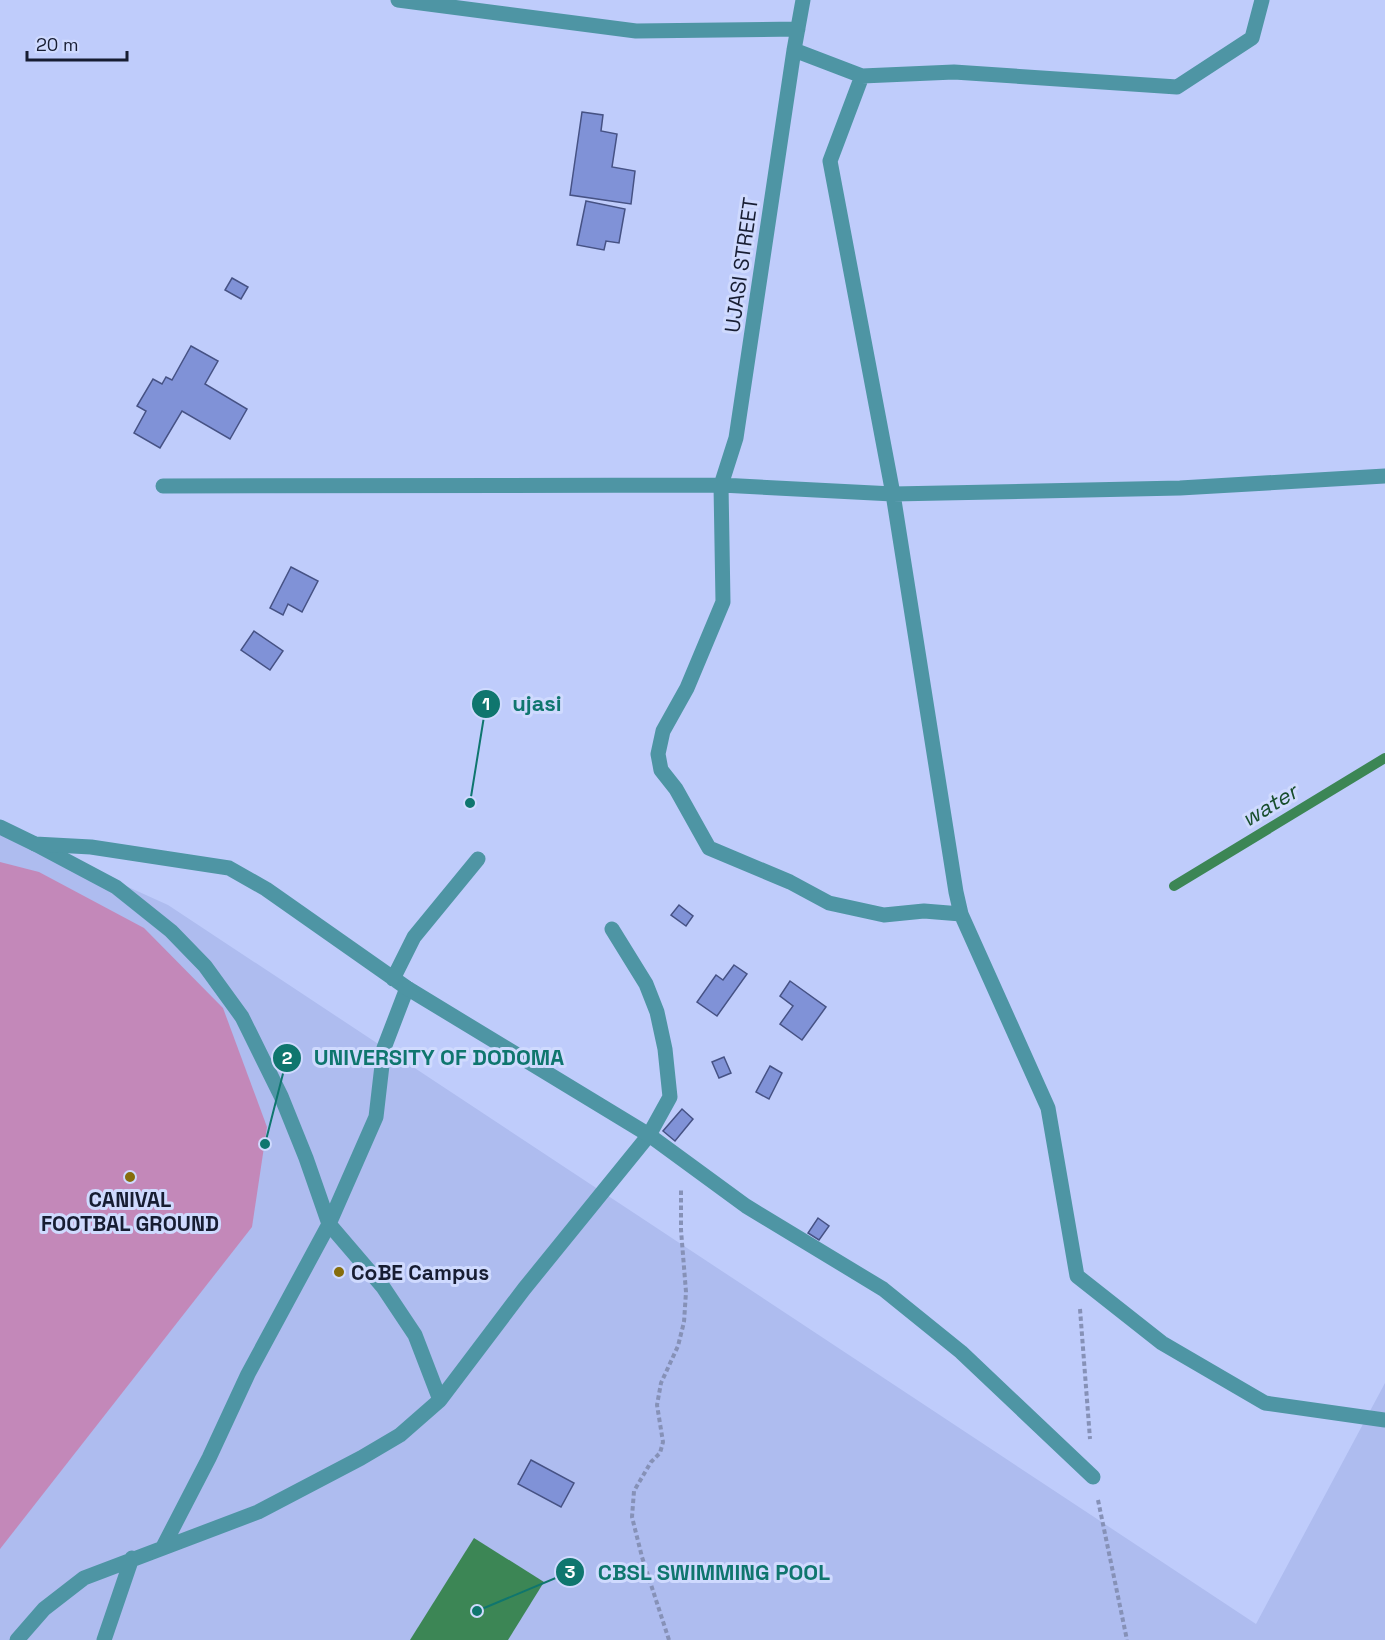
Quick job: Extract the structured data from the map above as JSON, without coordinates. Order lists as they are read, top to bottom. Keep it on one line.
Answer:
{"streets":{"street":["UJASI STREET"]},"water":["water"],"places":["ujasi","UNIVERSITY OF DODOMA","CANIVAL FOOTBAL GROUND","CoBE Campus","CBSL SWIMMING POOL"],"scale_bar":"20 m"}
